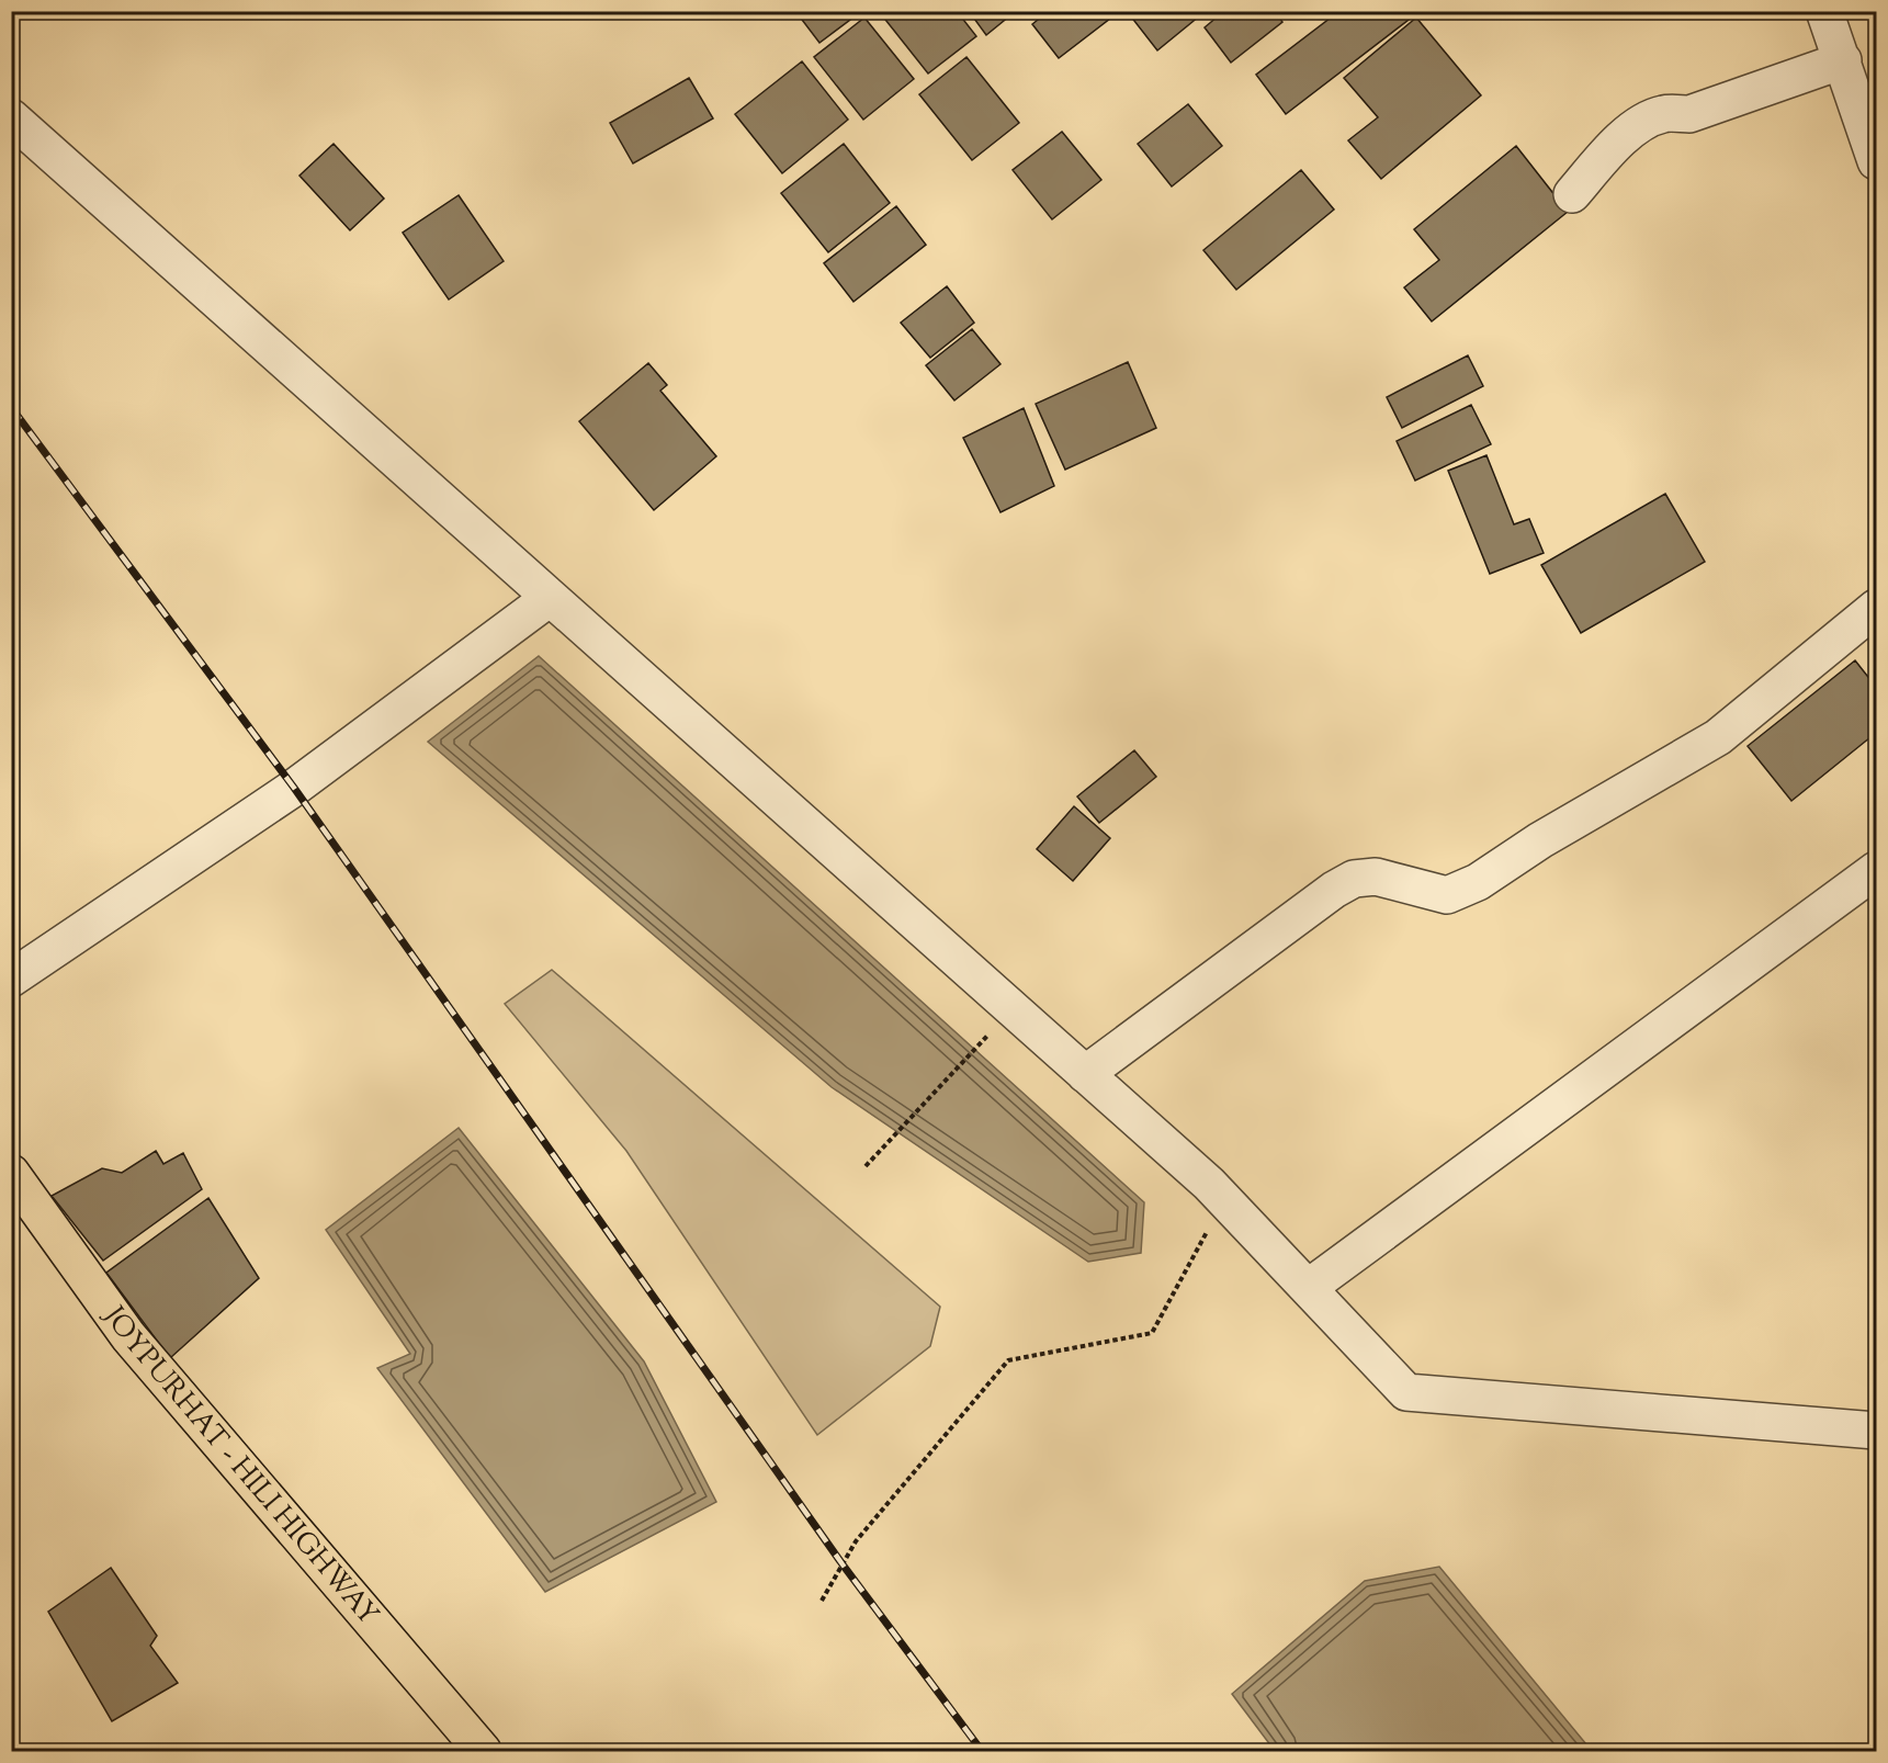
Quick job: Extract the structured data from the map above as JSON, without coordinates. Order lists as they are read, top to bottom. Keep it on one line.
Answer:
{"streets":{"main road":["JOYPURHAT - HILI HIGHWAY"]}}
